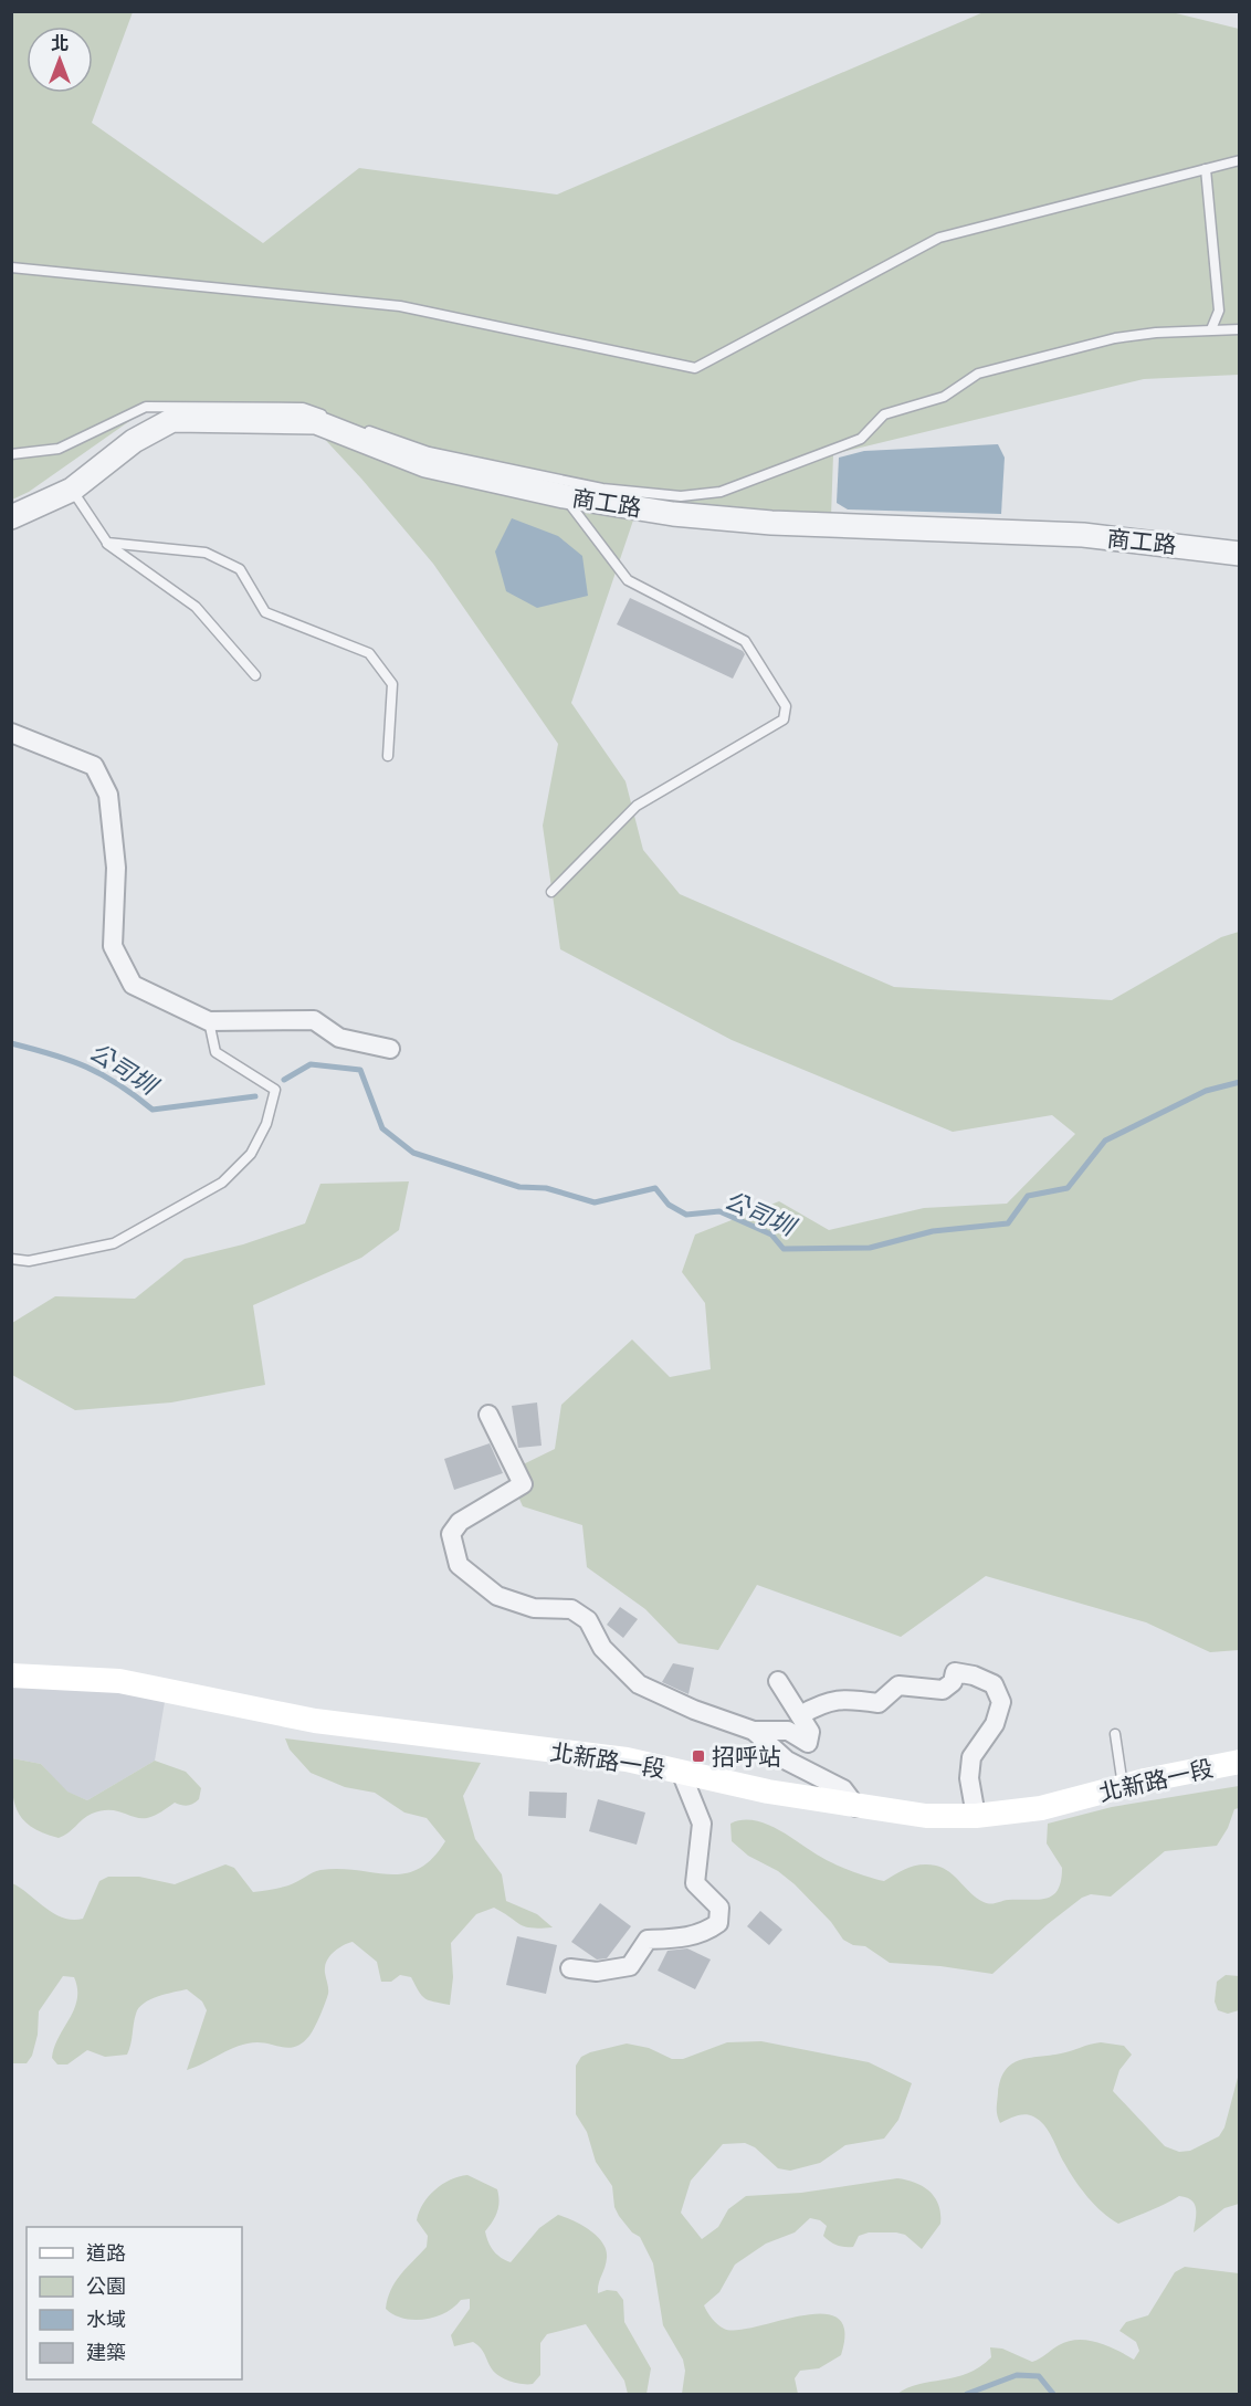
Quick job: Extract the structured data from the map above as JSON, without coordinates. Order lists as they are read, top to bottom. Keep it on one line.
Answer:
{"streets":{"main road":["北新路一段"],"street":["商工路"]},"water":["公司圳"],"places":{"transit":["招呼站"]},"legend":["道路","公園","水域","建築"],"north":"top"}
